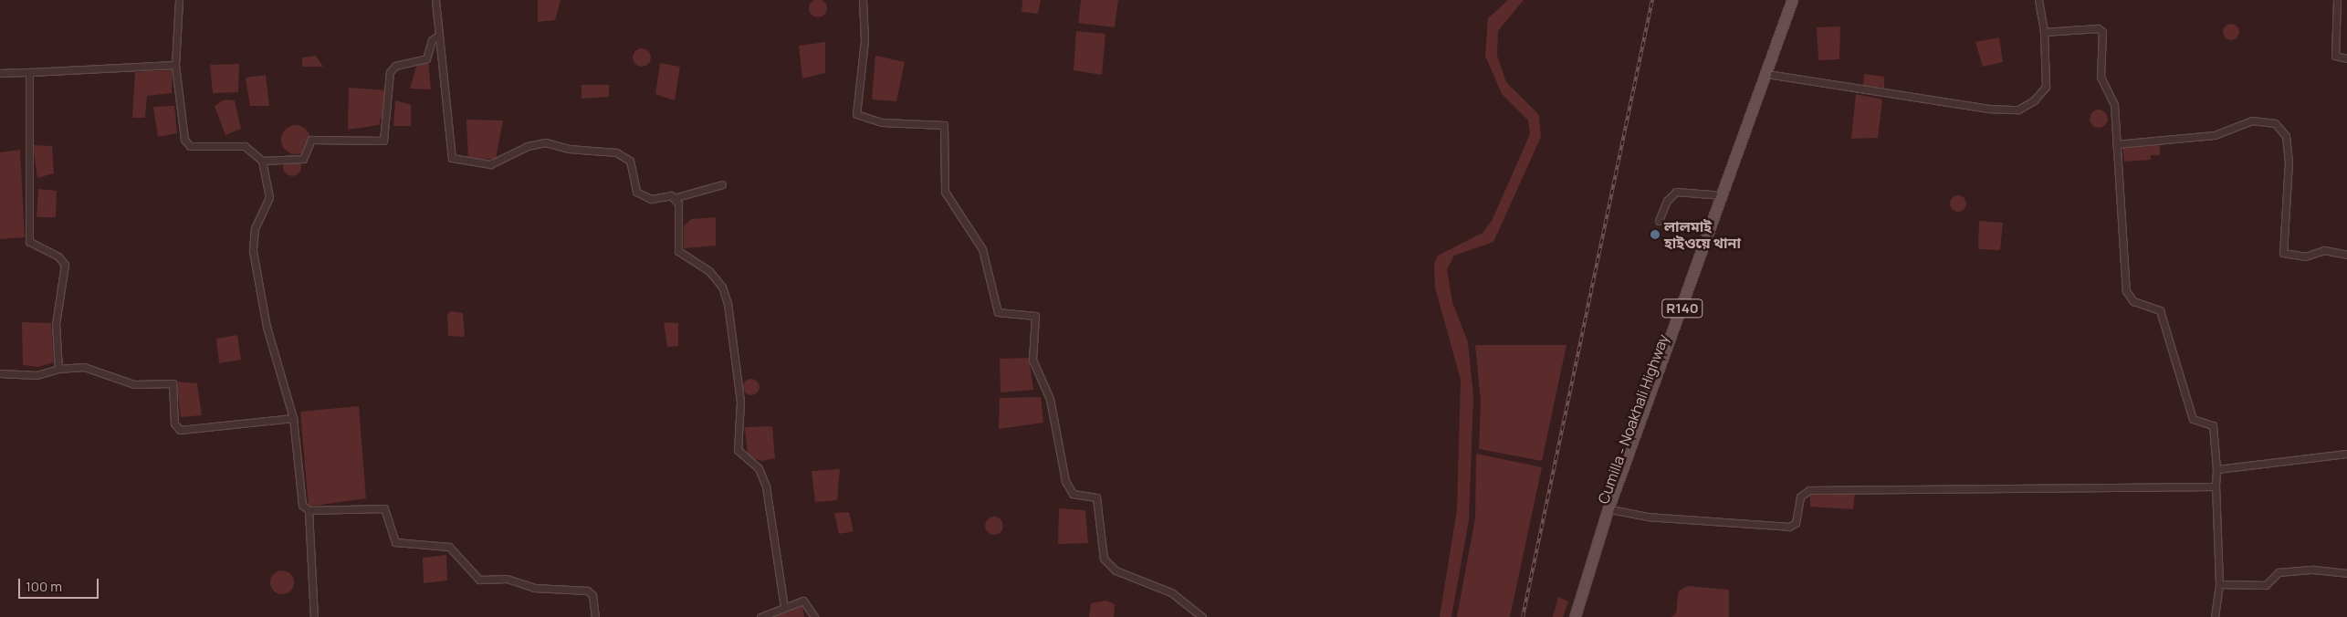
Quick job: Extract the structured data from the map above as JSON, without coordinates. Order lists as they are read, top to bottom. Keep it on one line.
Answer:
{"streets":{"main road":["R140","Cumilla - Noakhali Highway"]},"crossings":[["R140","Cumilla - Noakhali Highway"]],"places":["লালমাই হাইওয়ে থানা"],"scale_bar":"100 m"}
